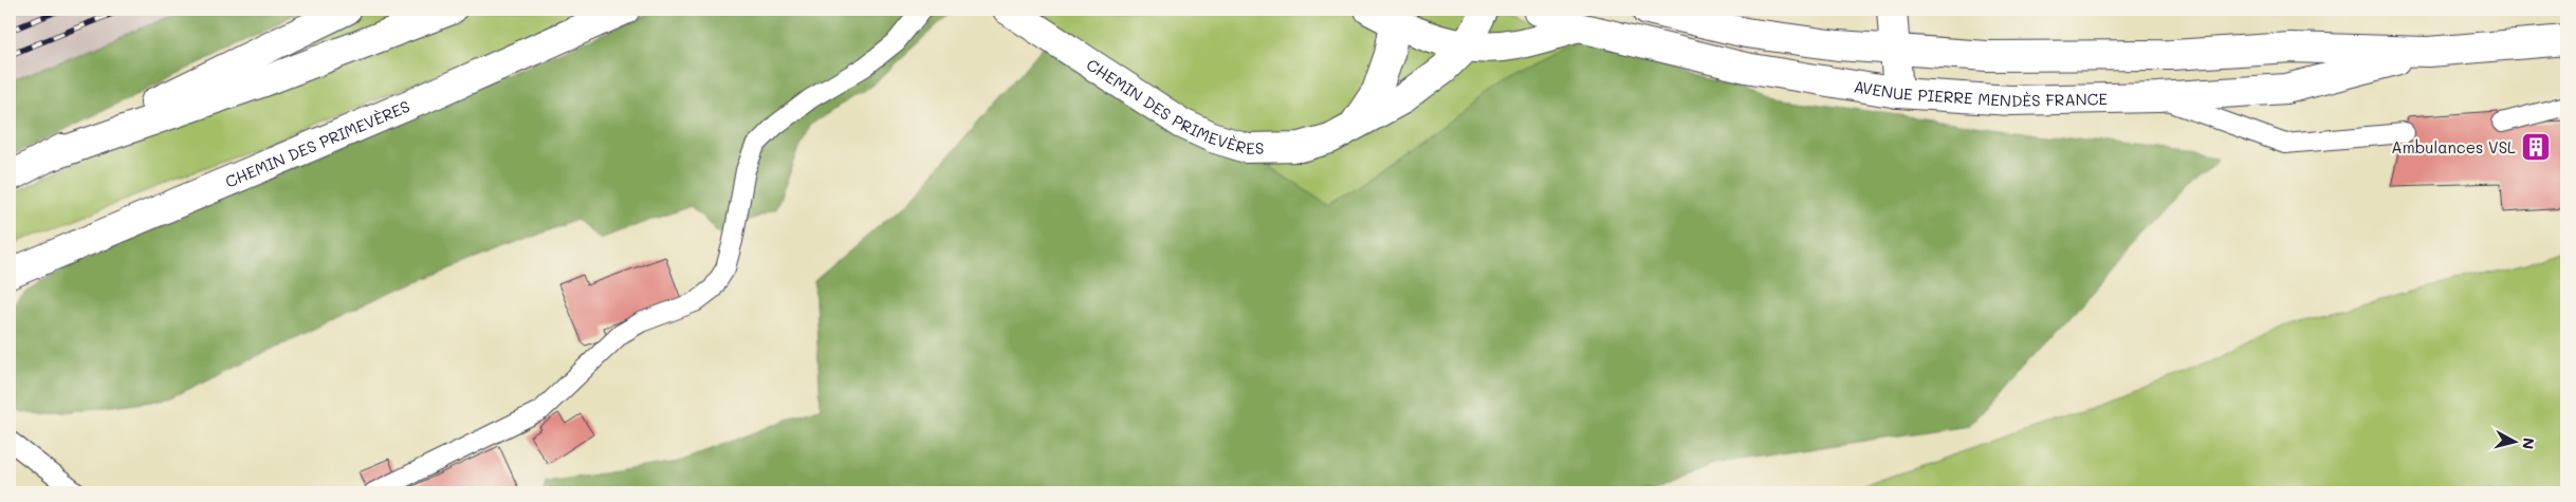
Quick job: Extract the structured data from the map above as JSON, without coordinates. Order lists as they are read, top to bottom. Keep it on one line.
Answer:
{"streets":{"main road":["AVENUE PIERRE MENDÈS FRANCE","CHEMIN DES PRIMEVÈRES"]},"places":{"building":["Ambulances VSL"]},"north":"right"}
